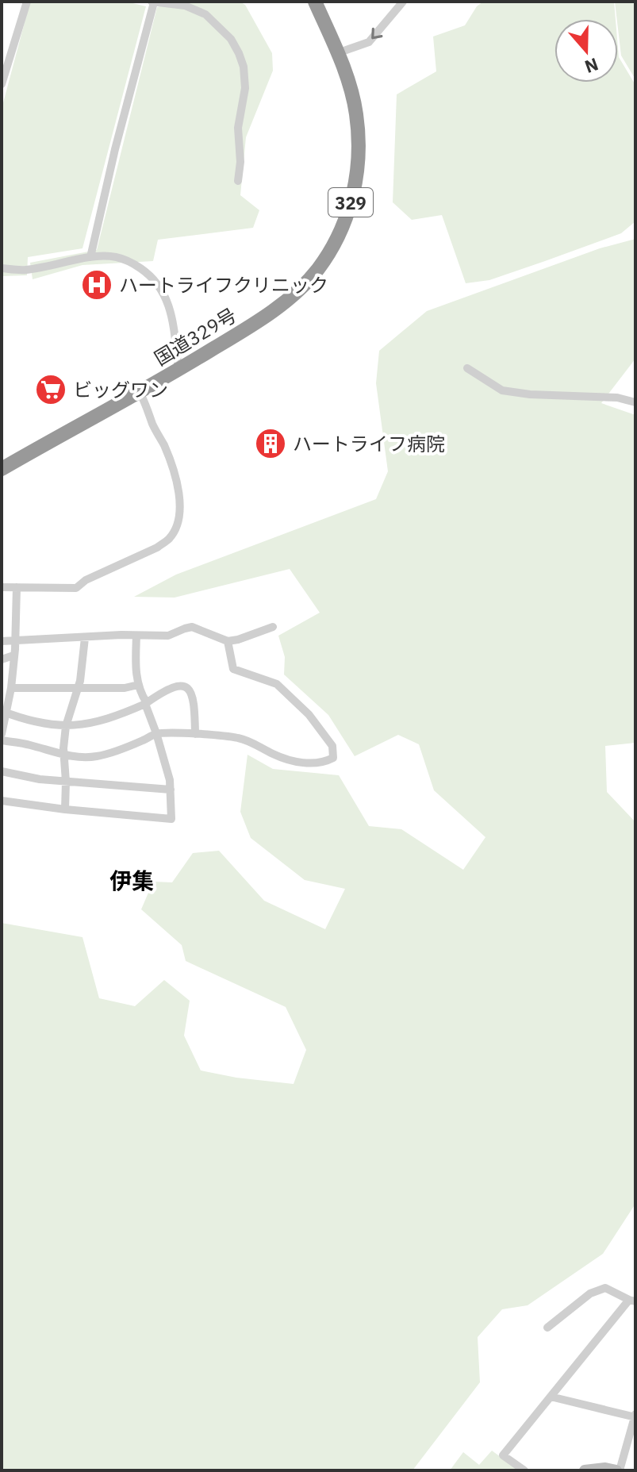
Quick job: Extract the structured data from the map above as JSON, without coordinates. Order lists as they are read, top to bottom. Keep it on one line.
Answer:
{"streets":{"highway":["329","国道329号"]},"districts":["伊集"],"places":{"hospital":["ハートライフクリニック"],"supermarket":["ビッグワン"],"building":["ハートライフ病院"]},"north":"bottom"}
